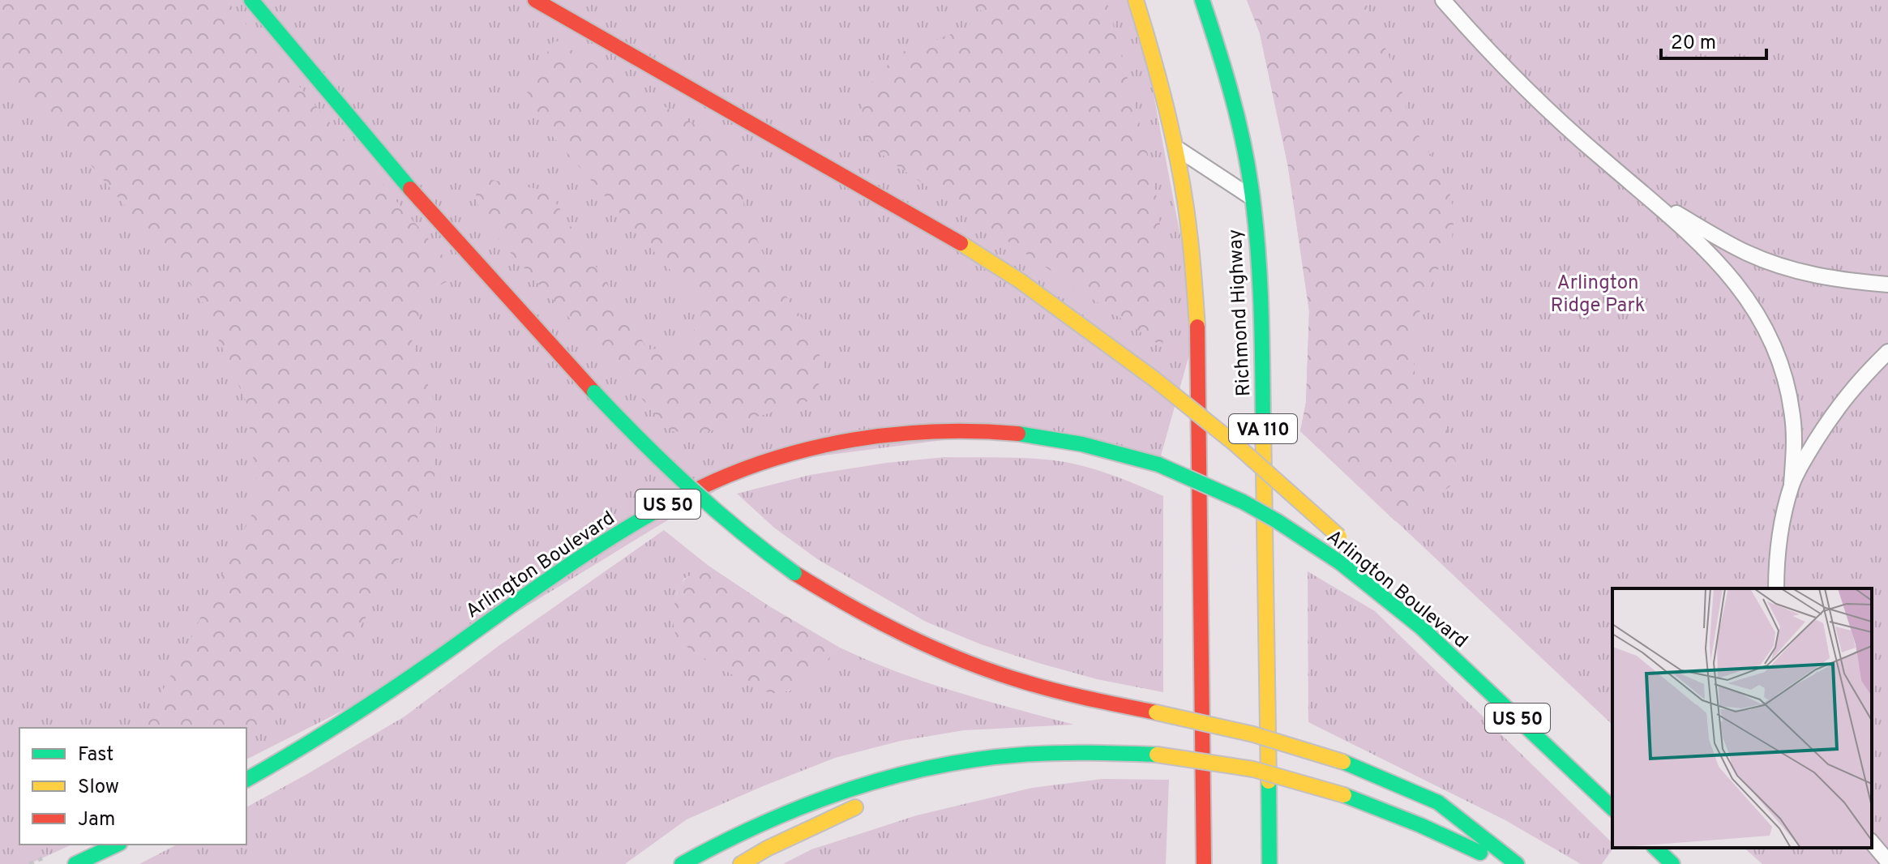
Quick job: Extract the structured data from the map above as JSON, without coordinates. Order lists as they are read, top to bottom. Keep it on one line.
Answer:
{"streets":{"highway":["Richmond Highway","VA 110","US 50","Arlington Boulevard"]},"parks":["Arlington Ridge Park"],"legend":["Fast","Slow","Jam"],"scale_bar":"20 m"}
